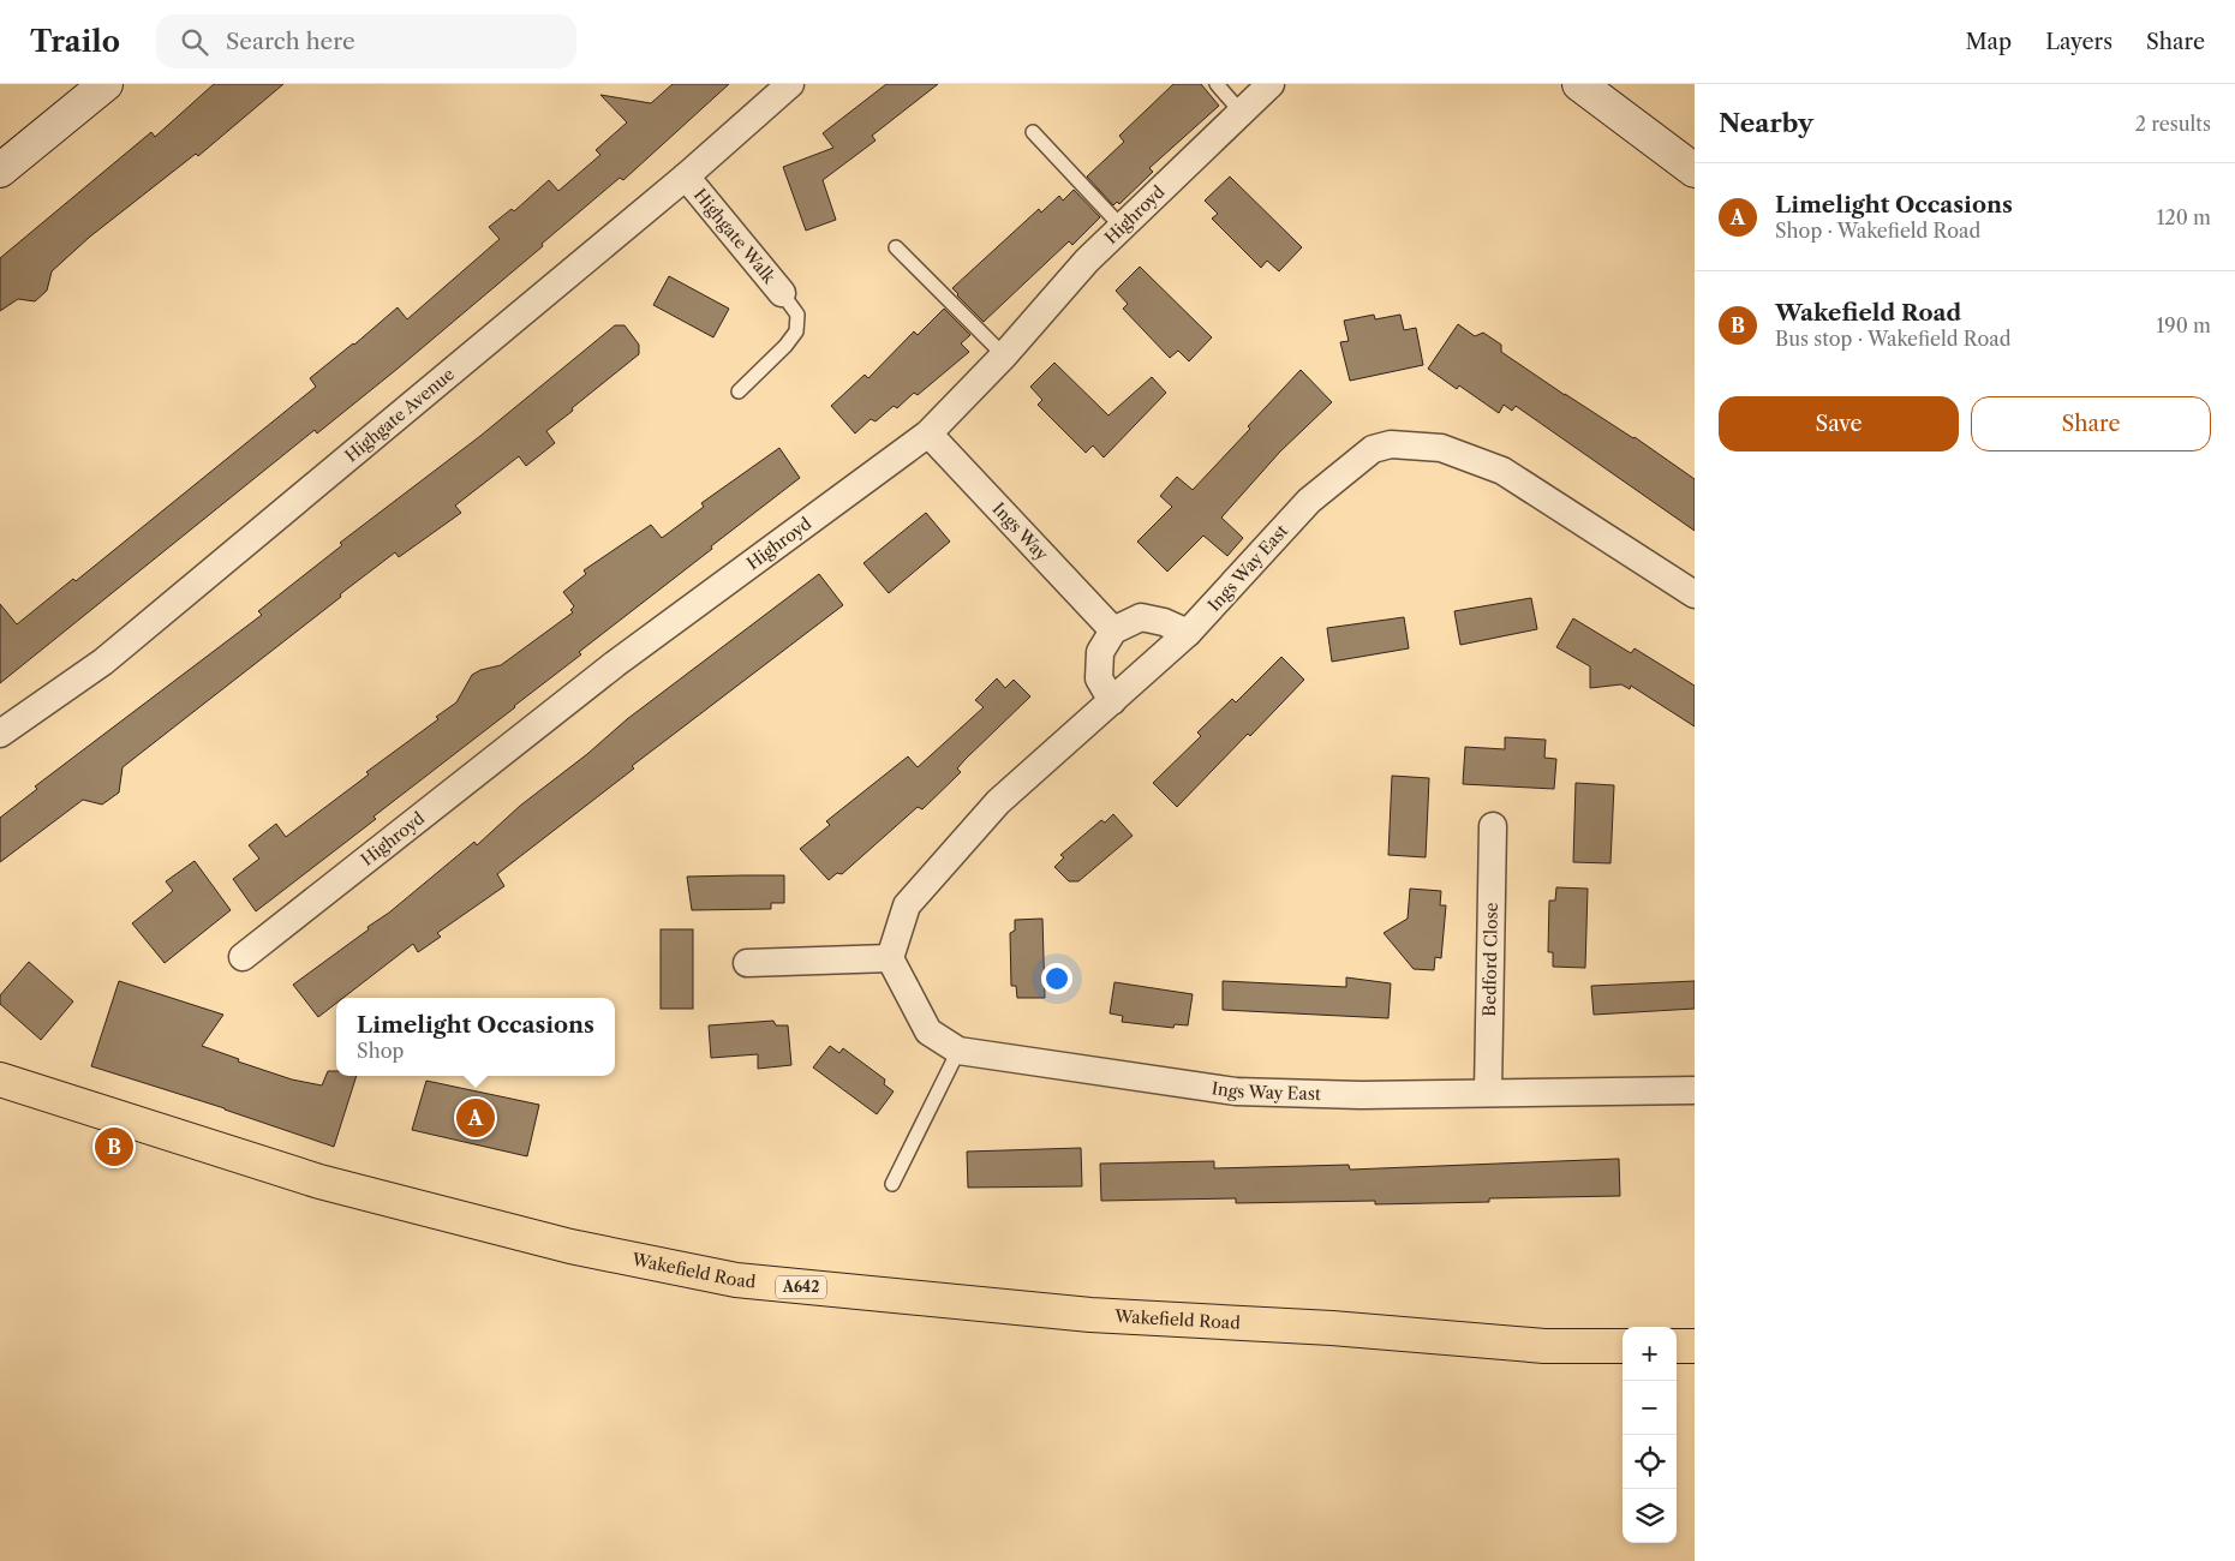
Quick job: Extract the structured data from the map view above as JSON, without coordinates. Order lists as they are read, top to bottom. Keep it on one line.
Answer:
{"streets":{"highway":["Wakefield Road","A642"],"street":["Highroyd","Highgate Walk","Highgate Avenue","Ings Way","Ings Way East","Bedford Close"]},"crossings":[["Highroyd","Ings Way"],["Highgate Walk","Highgate Avenue"],["Ings Way East","Bedford Close"]],"page":{"header":"Trailo","search":"Search here","nav":["Map","Layers","Share"],"heading":["Nearby","2 results"],"list":[{"mark":"A","name":"Limelight Occasions","note":"Shop · Wakefield Road","value":"120 m"},{"mark":"B","name":"Wakefield Road","note":"Bus stop · Wakefield Road","value":"190 m"}],"buttons":["Save","Share"],"popup":["Limelight Occasions","Shop"],"pins":["A","B"],"map_buttons":["+","−"]}}
